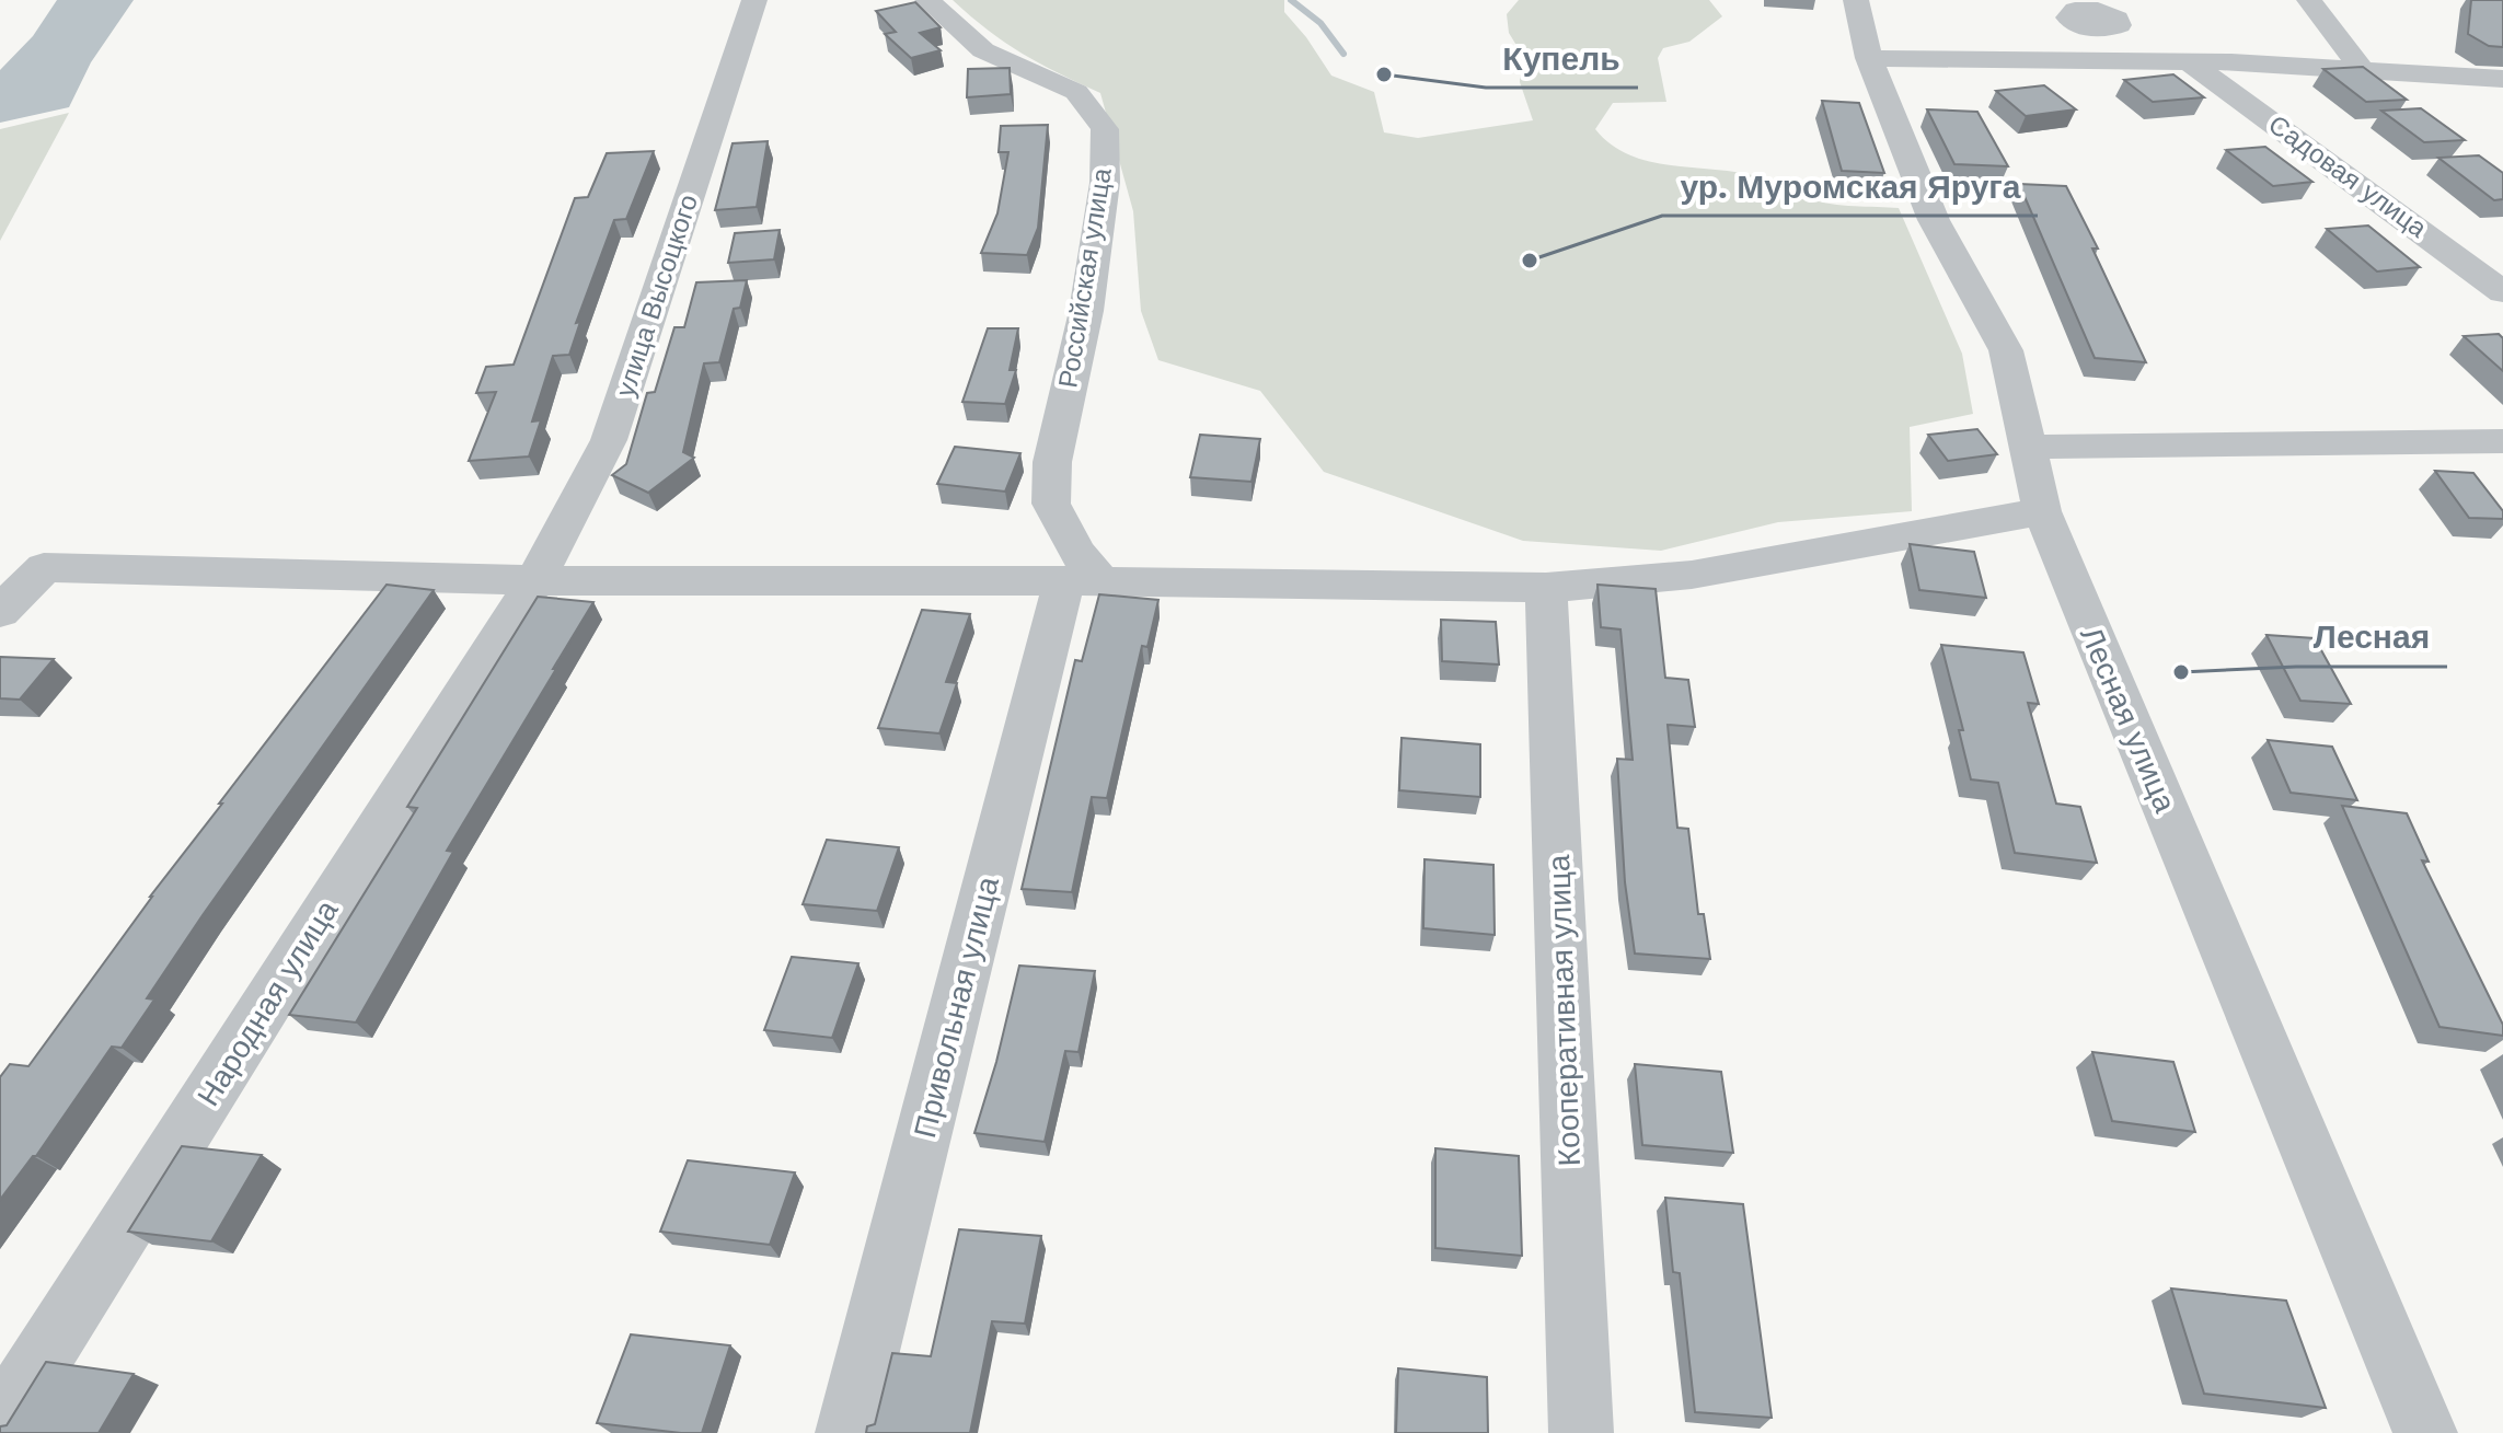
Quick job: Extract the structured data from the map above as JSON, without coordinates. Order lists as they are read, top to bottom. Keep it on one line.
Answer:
{"streets":{"street":["Садовая улица","Российская улица","улица Высоцкого","Лесная улица","Народная улица","Привольная улица","Кооперативная улица"]},"crossings":[["Садовая улица","Лесная улица"],["Российская улица","Привольная улица"],["улица Высоцкого","Народная улица"]],"places":["Купель","ур. Муромская Яруга","Лесная"]}
